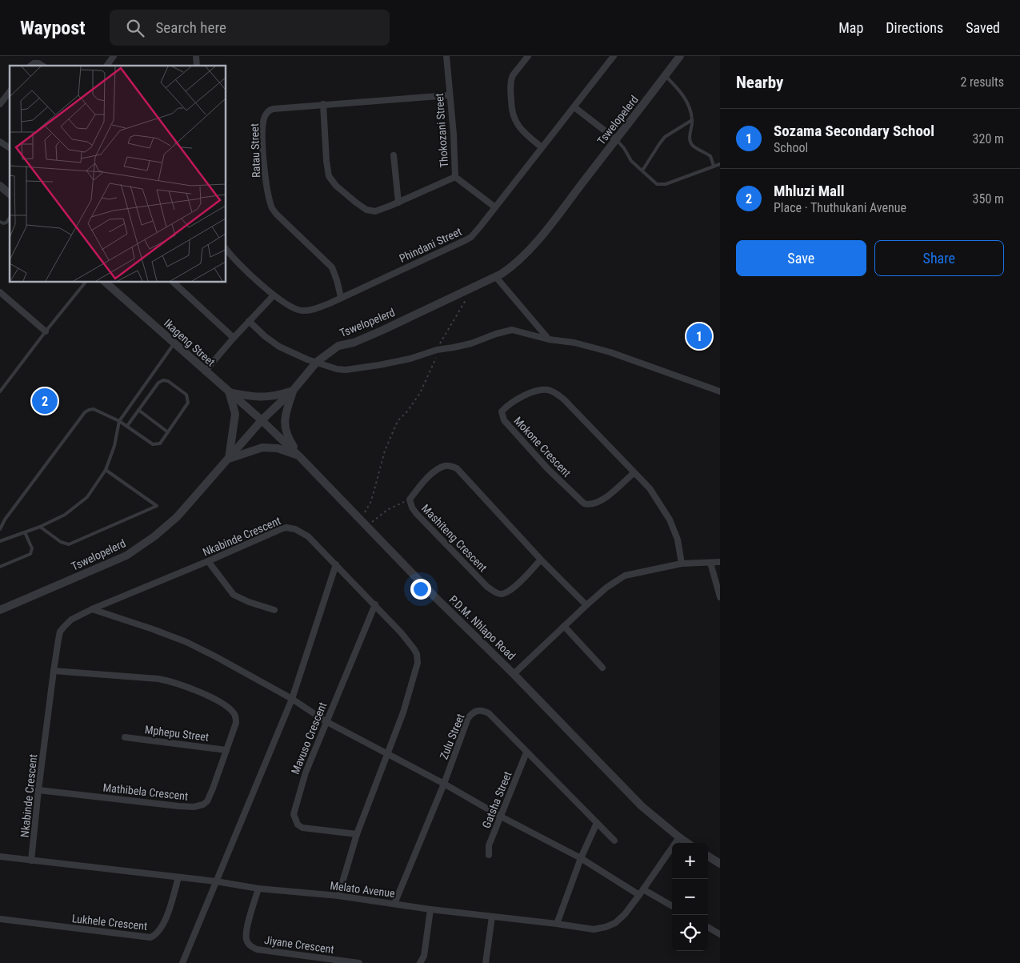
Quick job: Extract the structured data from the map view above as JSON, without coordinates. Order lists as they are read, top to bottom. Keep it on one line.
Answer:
{"streets":{"street":["Tswelopelerd","Thokozani Street","Ratau Street","Phindani Street","Ikageng Street","Mokone Crescent","Nkabinde Crescent","Mashiteng Crescent","P.D.M. Nhlapo Road","Mphepu Street","Zulu Street","Mavuso Crescent","Mathibela Crescent","Gatsha Street","Melato Avenue","Lukhele Crescent","Jiyane Crescent"]},"crossings":[["Tswelopelerd","Ikageng Street"],["Tswelopelerd","P.D.M. Nhlapo Road"],["Thokozani Street","Ratau Street"],["Thokozani Street","Phindani Street"],["Ratau Street","Phindani Street"],["Ikageng Street","P.D.M. Nhlapo Road"],["Nkabinde Crescent","Mavuso Crescent"],["Nkabinde Crescent","Mathibela Crescent"],["Nkabinde Crescent","Melato Avenue"],["P.D.M. Nhlapo Road","Melato Avenue"],["Mphepu Street","Mathibela Crescent"],["Zulu Street","Gatsha Street"],["Zulu Street","Melato Avenue"],["Melato Avenue","Lukhele Crescent"],["Melato Avenue","Jiyane Crescent"]],"page":{"header":"Waypost","search":"Search here","nav":["Map","Directions","Saved"],"heading":["Nearby","2 results"],"list":[{"mark":"1","name":"Sozama Secondary School","note":"School","value":"320 m"},{"mark":"2","name":"Mhluzi Mall","note":"Place · Thuthukani Avenue","value":"350 m"}],"buttons":["Save","Share"],"pins":["1","2"],"map_buttons":["+","−"]}}
